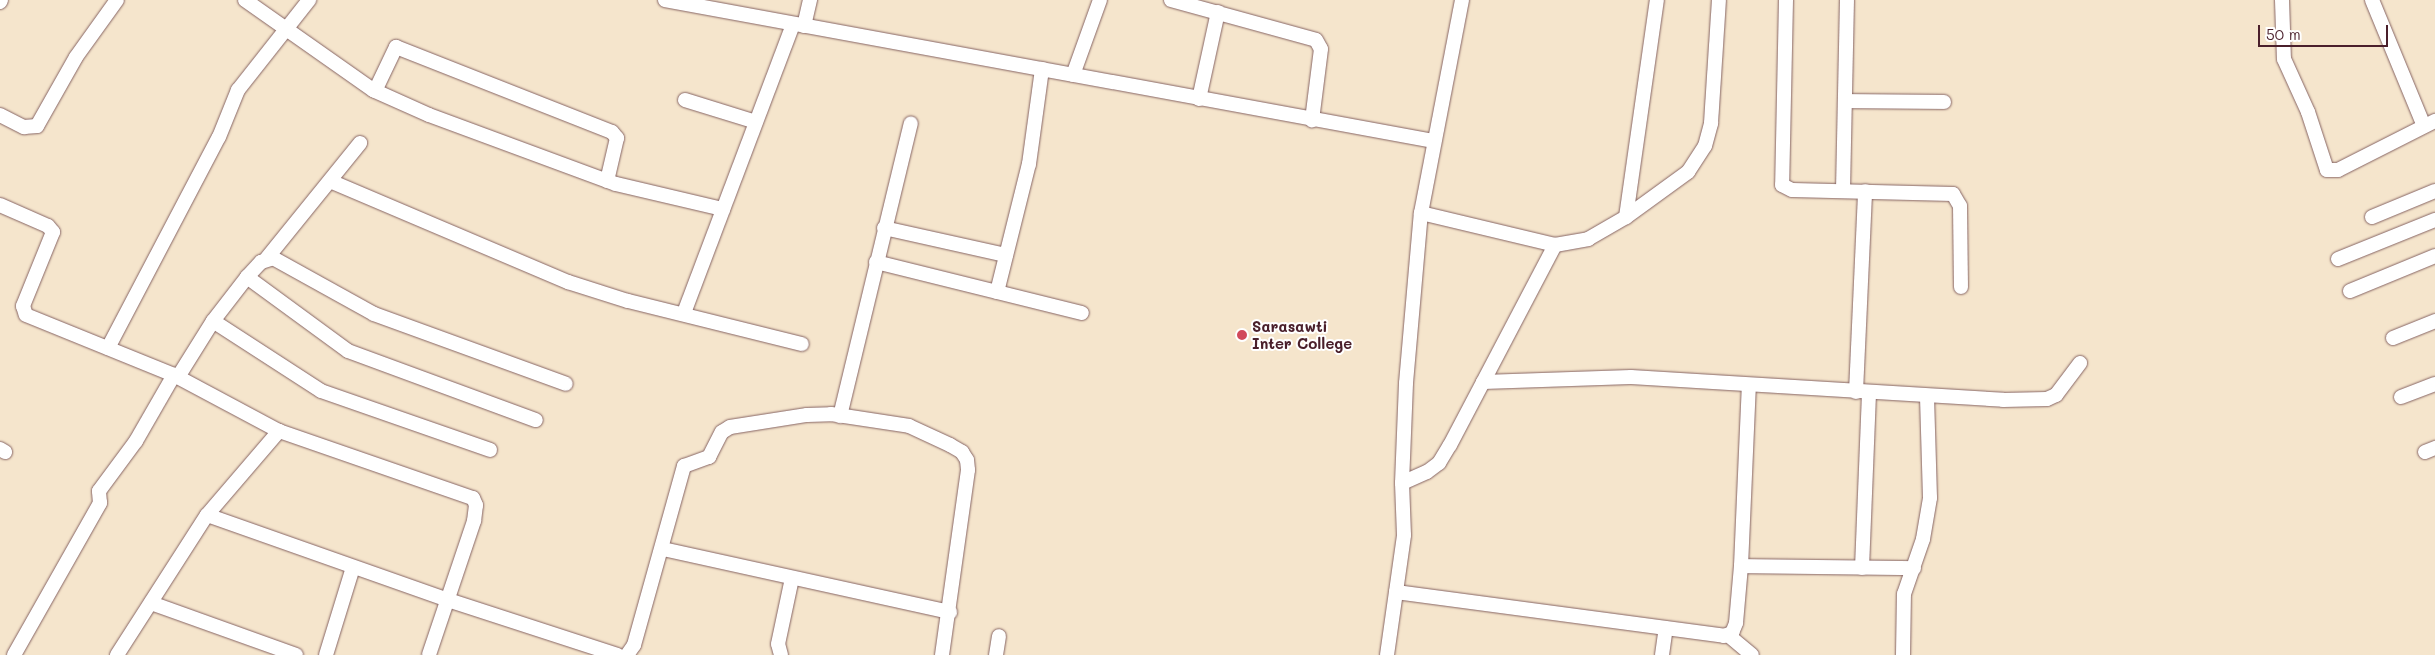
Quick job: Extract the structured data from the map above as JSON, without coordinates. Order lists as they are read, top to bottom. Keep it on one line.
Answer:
{"places":["Sarasawti Inter College"],"scale_bar":"50 m"}
